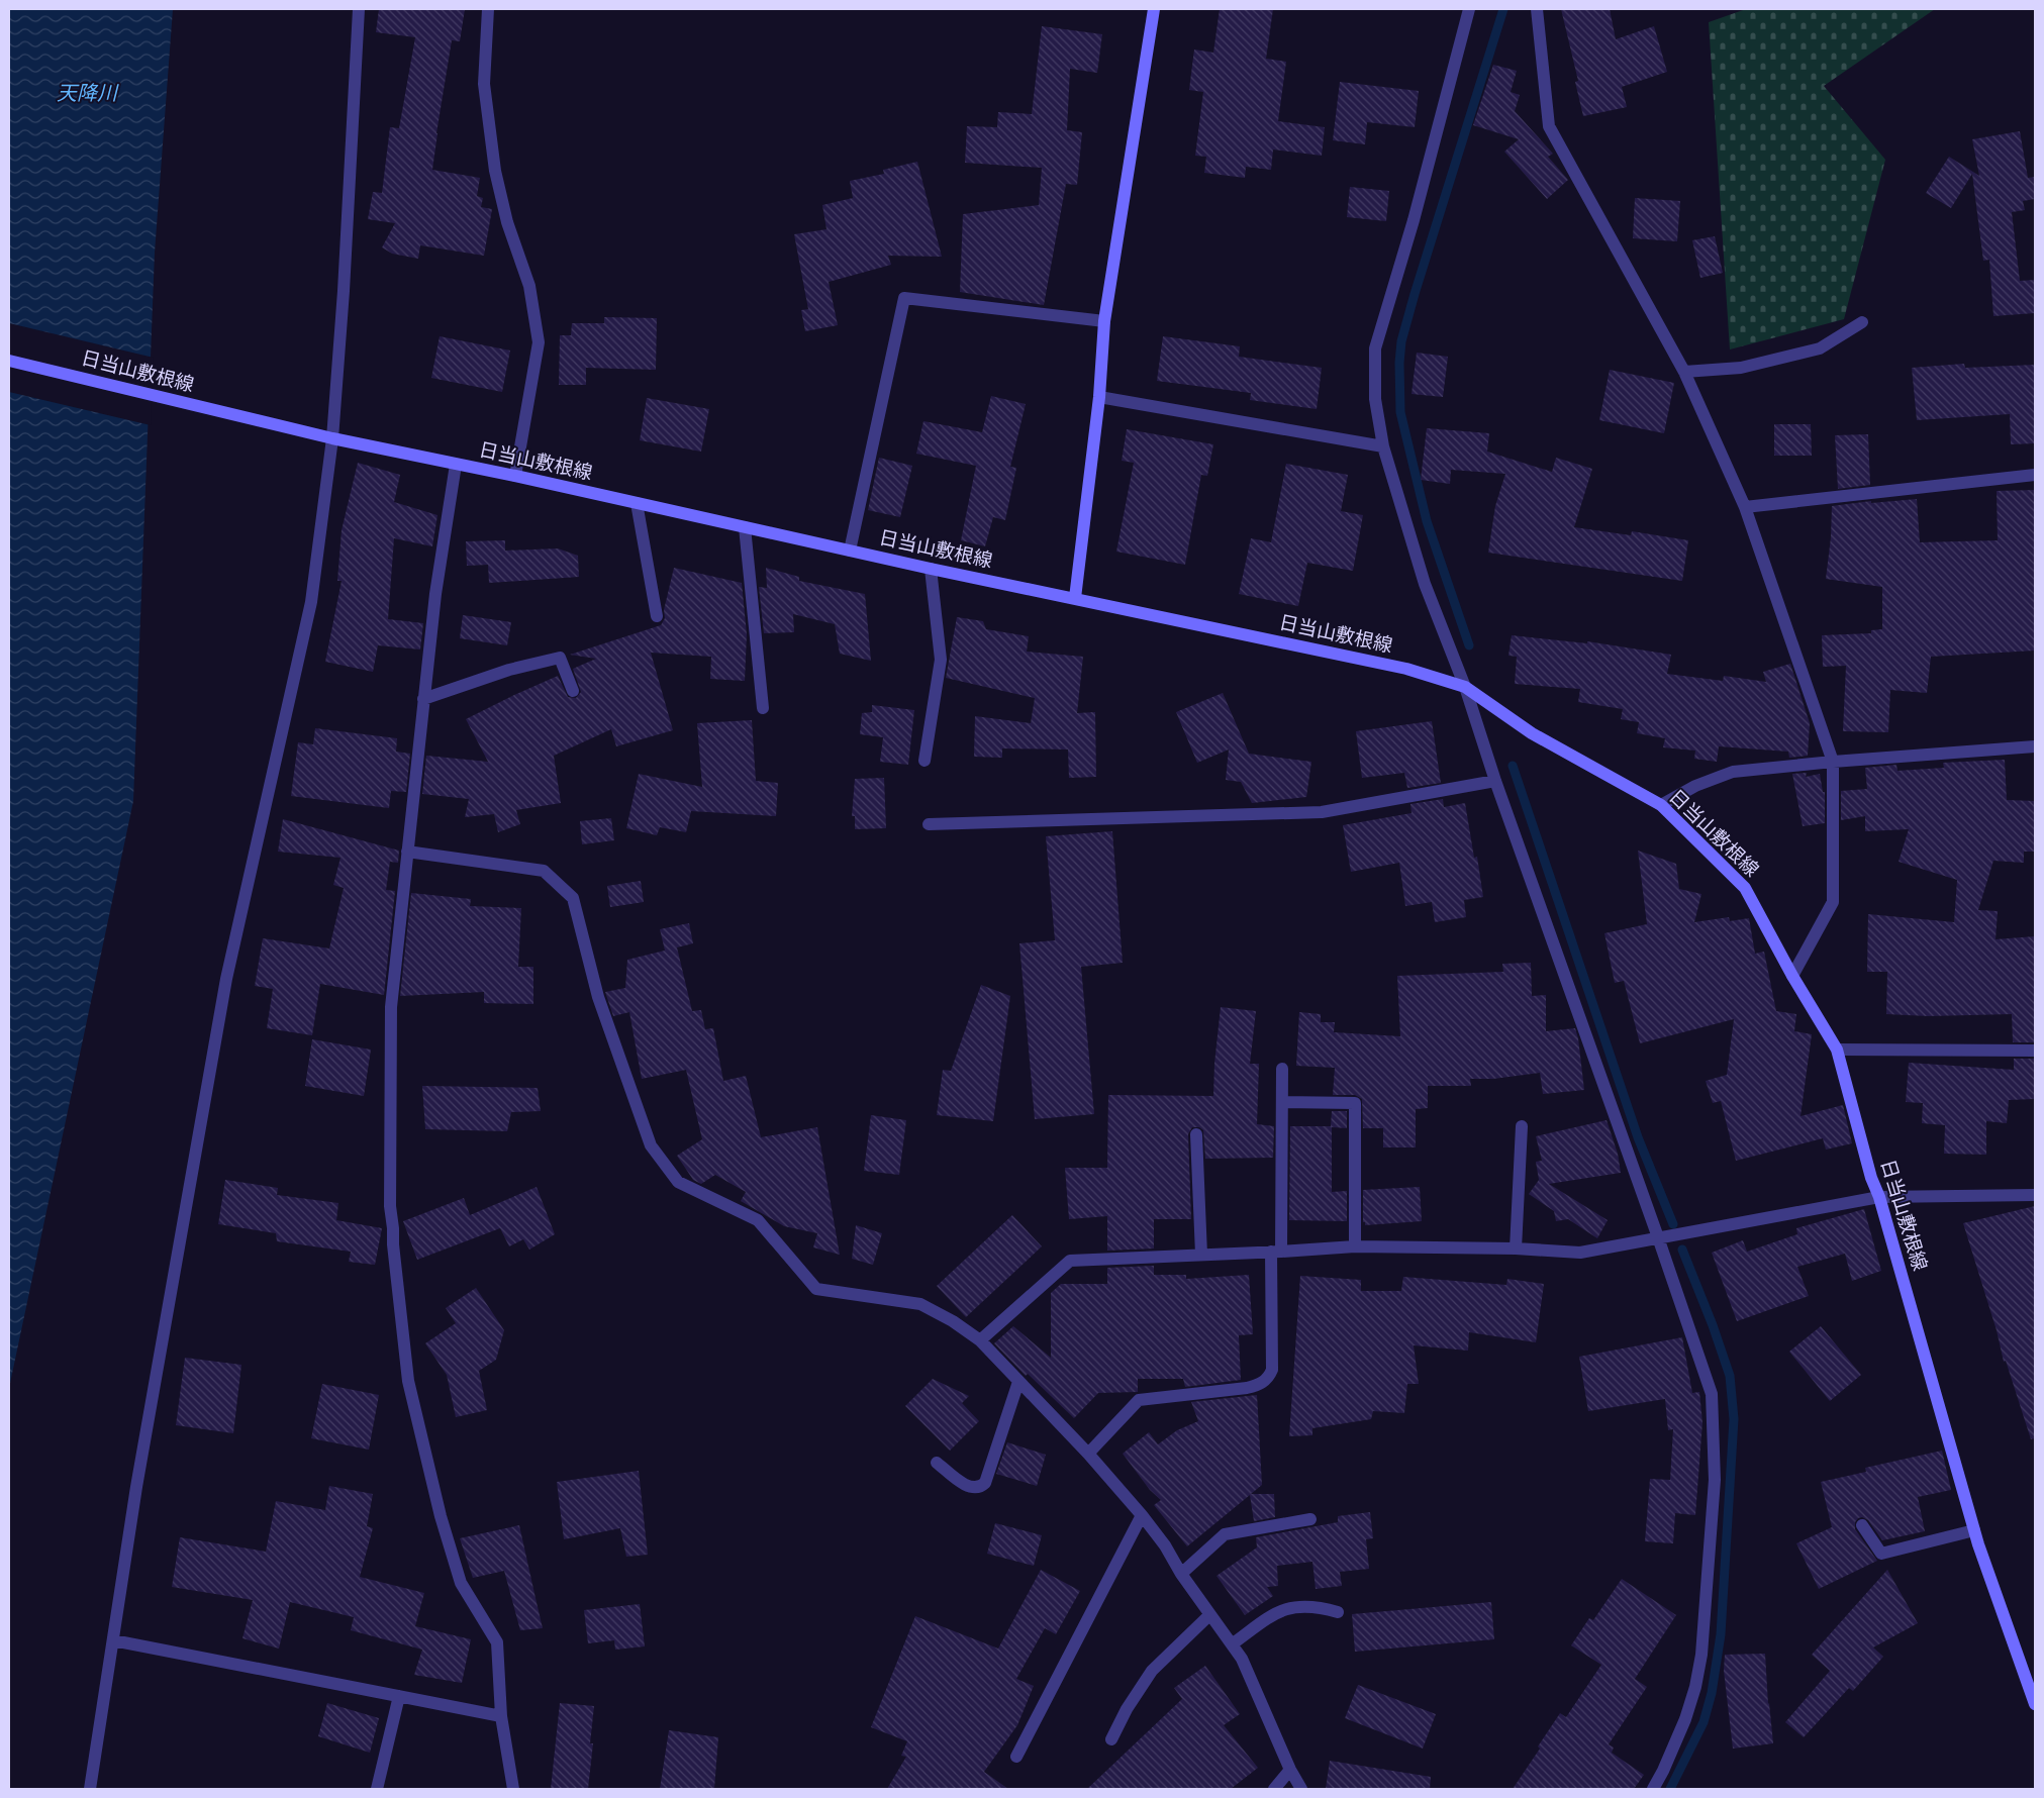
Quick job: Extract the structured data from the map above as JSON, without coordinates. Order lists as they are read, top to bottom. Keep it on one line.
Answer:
{"streets":{"main road":["日当山敷根線"]},"water":["天降川"]}
